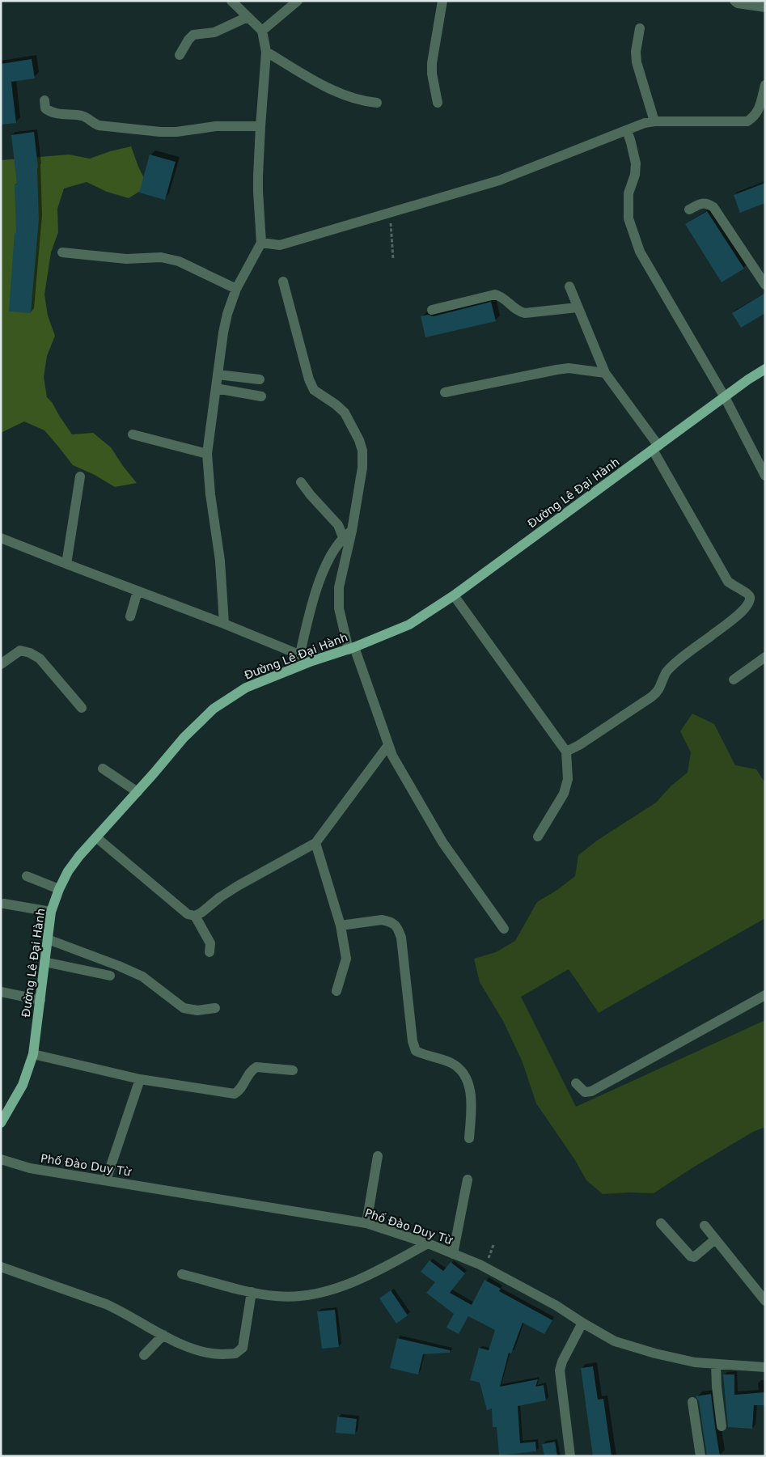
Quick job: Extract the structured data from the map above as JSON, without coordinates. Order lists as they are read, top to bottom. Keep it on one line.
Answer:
{"streets":{"main road":["Đường Lê Đại Hành"],"street":["Phố Đào Duy Từ"]}}
